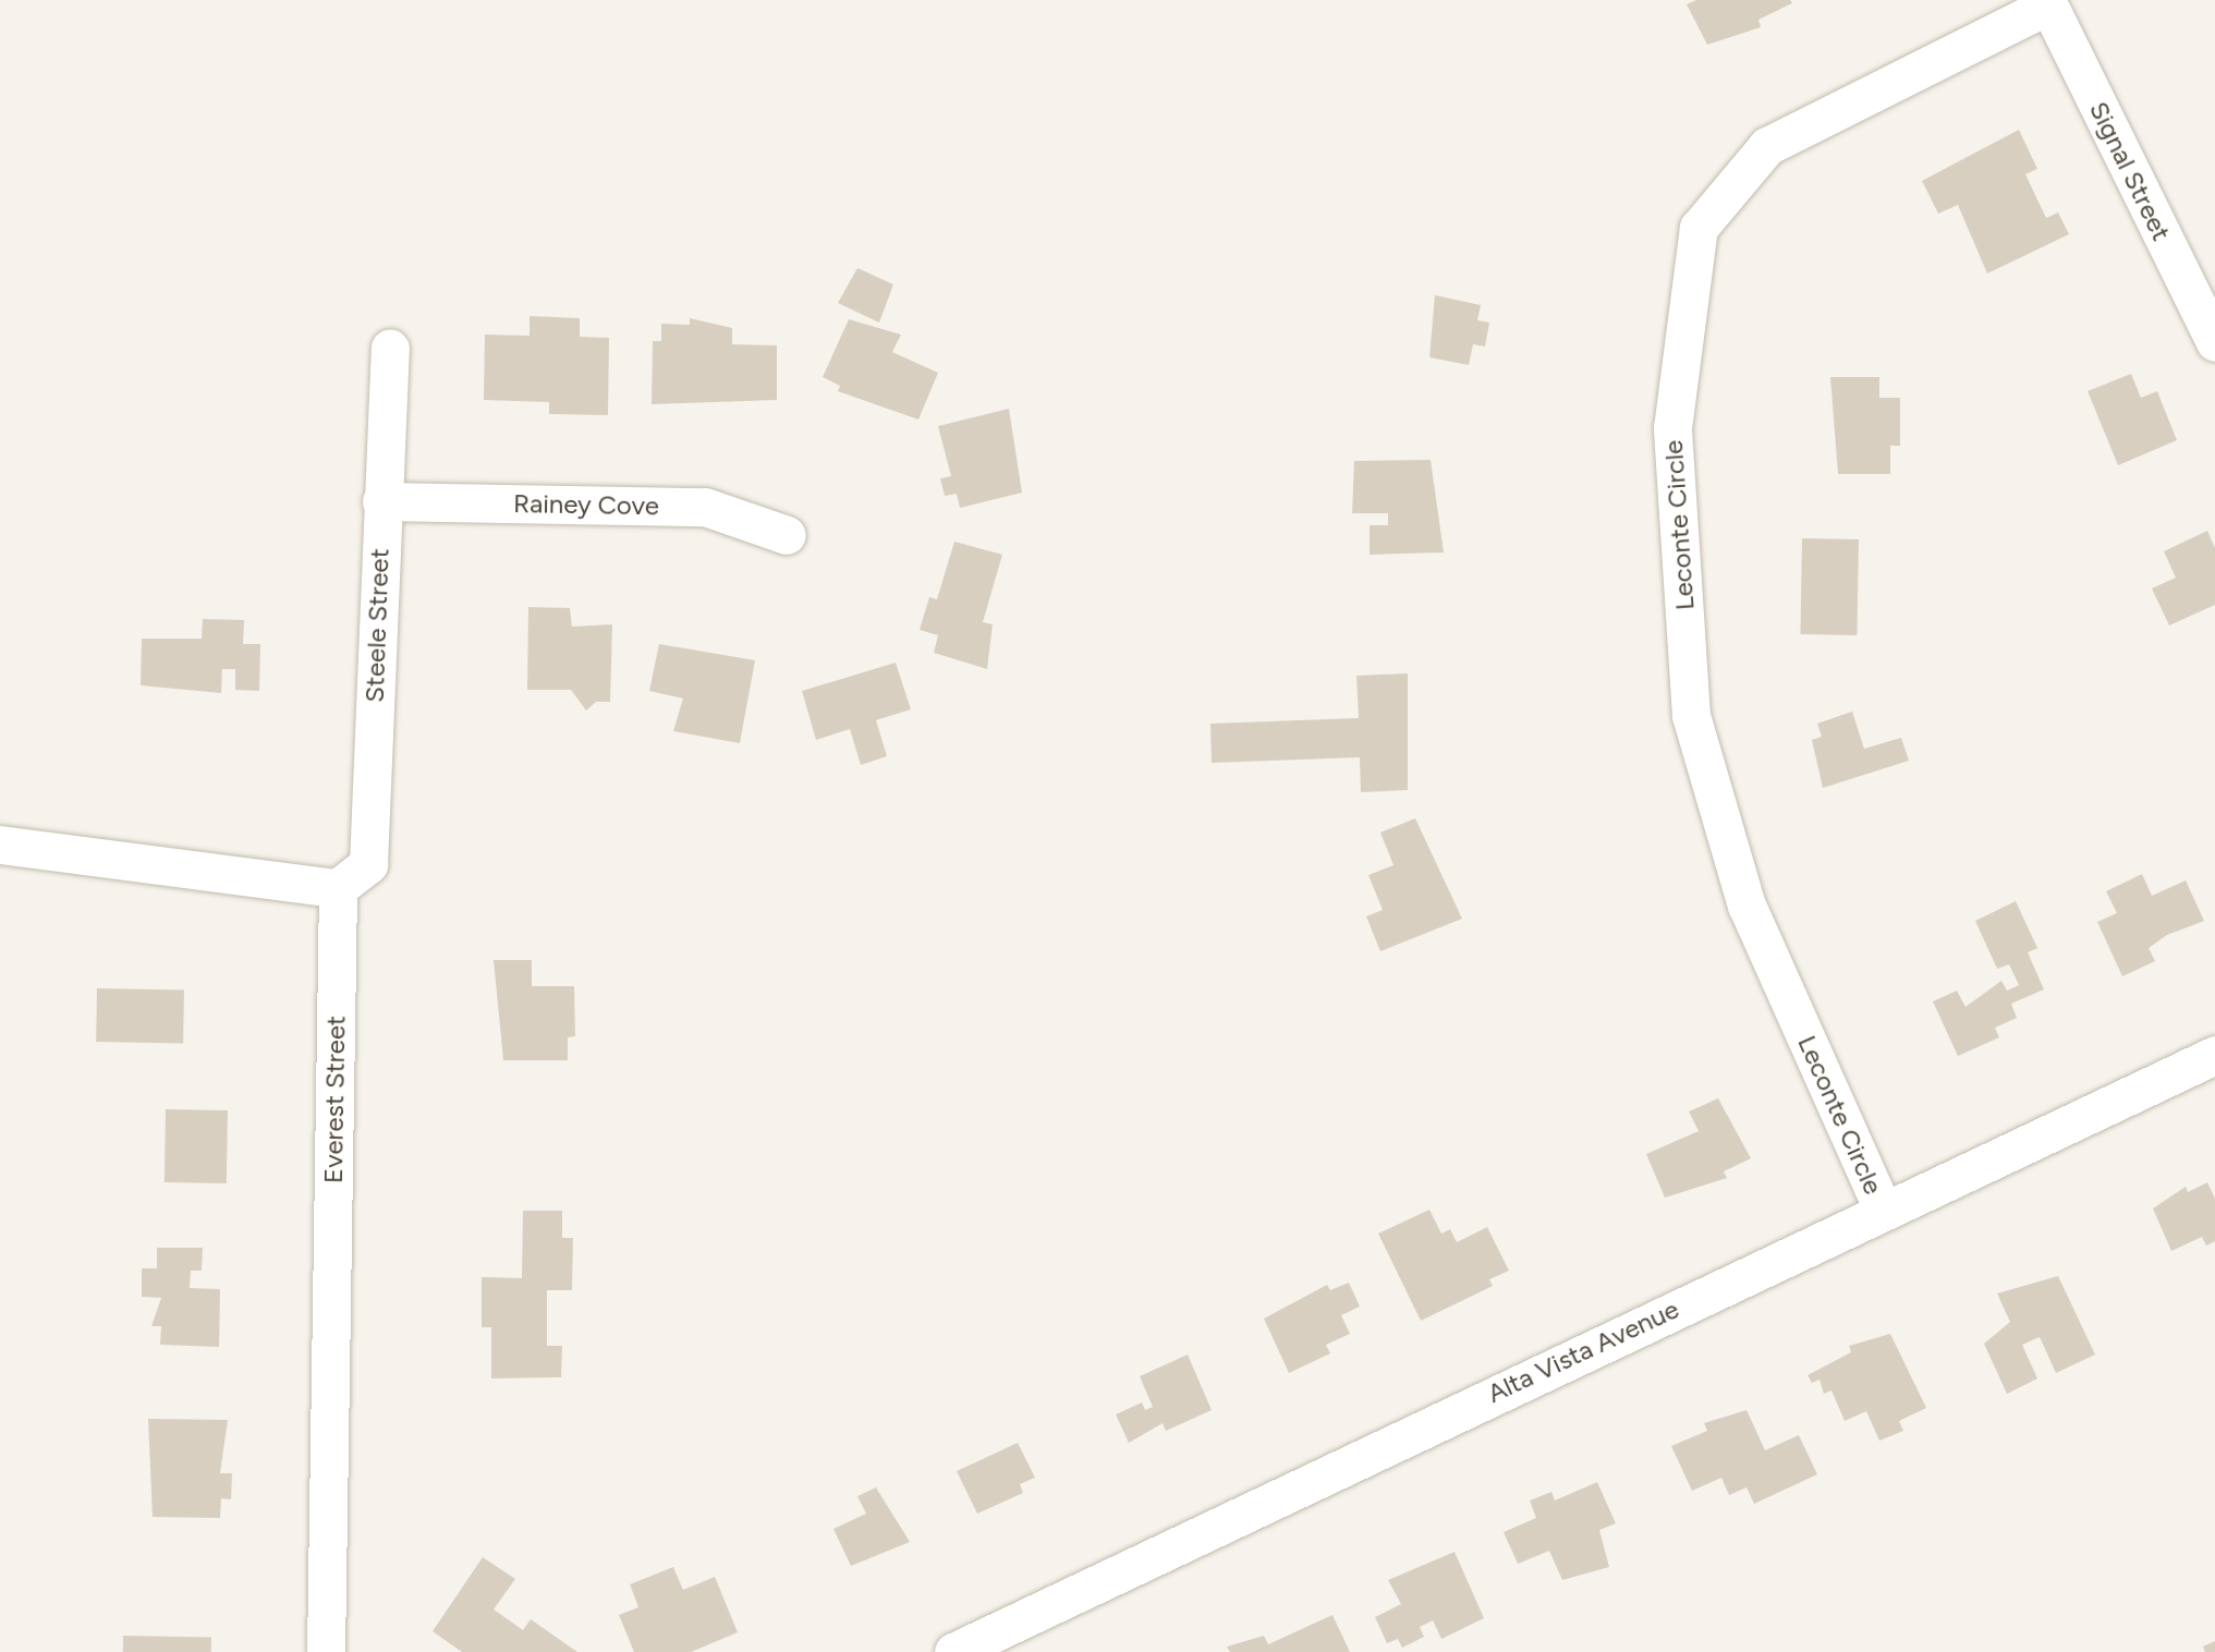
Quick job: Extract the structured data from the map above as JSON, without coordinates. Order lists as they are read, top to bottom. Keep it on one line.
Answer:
{"streets":{"street":["Signal Street","Rainey Cove","Leconte Circle","Steele Street","Everest Street","Alta Vista Avenue"]},"crossings":[["Signal Street","Leconte Circle"],["Rainey Cove","Steele Street"],["Leconte Circle","Alta Vista Avenue"],["Steele Street","Everest Street"]]}
